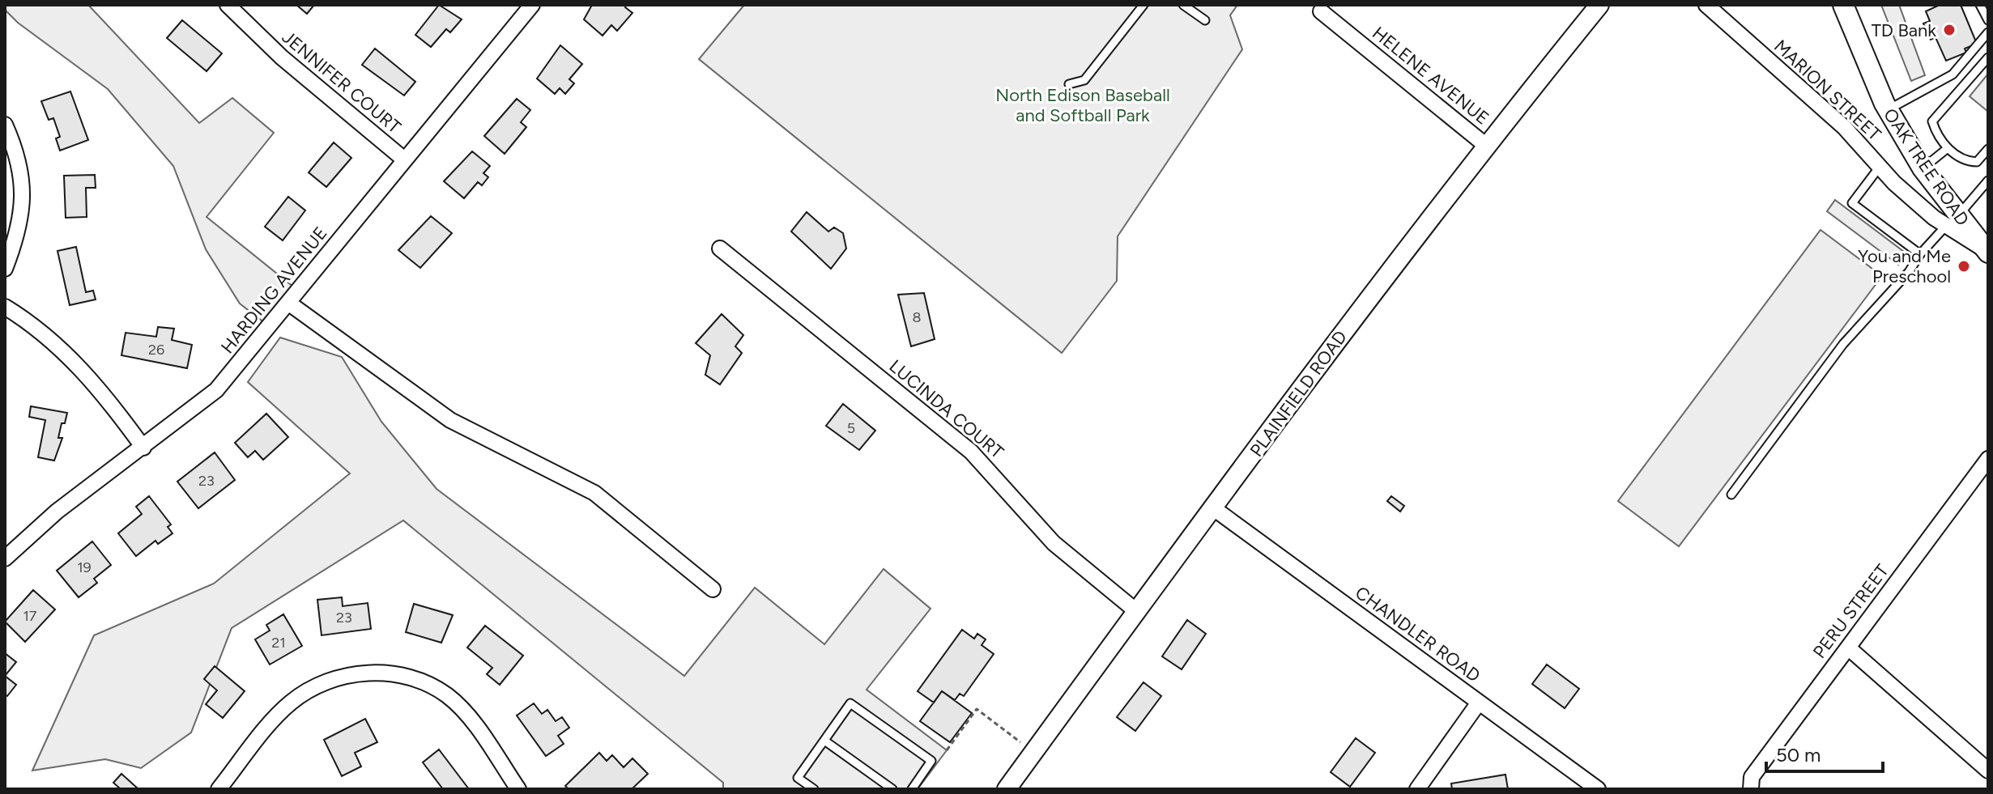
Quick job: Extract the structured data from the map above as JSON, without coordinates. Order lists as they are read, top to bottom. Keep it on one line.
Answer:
{"streets":{"main road":["OAK TREE ROAD"],"street":["HELENE AVENUE","JENNIFER COURT","MARION STREET","HARDING AVENUE","PLAINFIELD ROAD","LUCINDA COURT","PERU STREET","CHANDLER ROAD"]},"crossings":[["HELENE AVENUE","PLAINFIELD ROAD"],["JENNIFER COURT","HARDING AVENUE"],["MARION STREET","OAK TREE ROAD"],["PLAINFIELD ROAD","LUCINDA COURT"],["PLAINFIELD ROAD","CHANDLER ROAD"]],"parks":["North Edison Baseball and Softball Park"],"places":["TD Bank","You and Me Preschool"],"house_numbers":["8","26","5","23","19","17","23","21"],"scale_bar":"50 m"}
